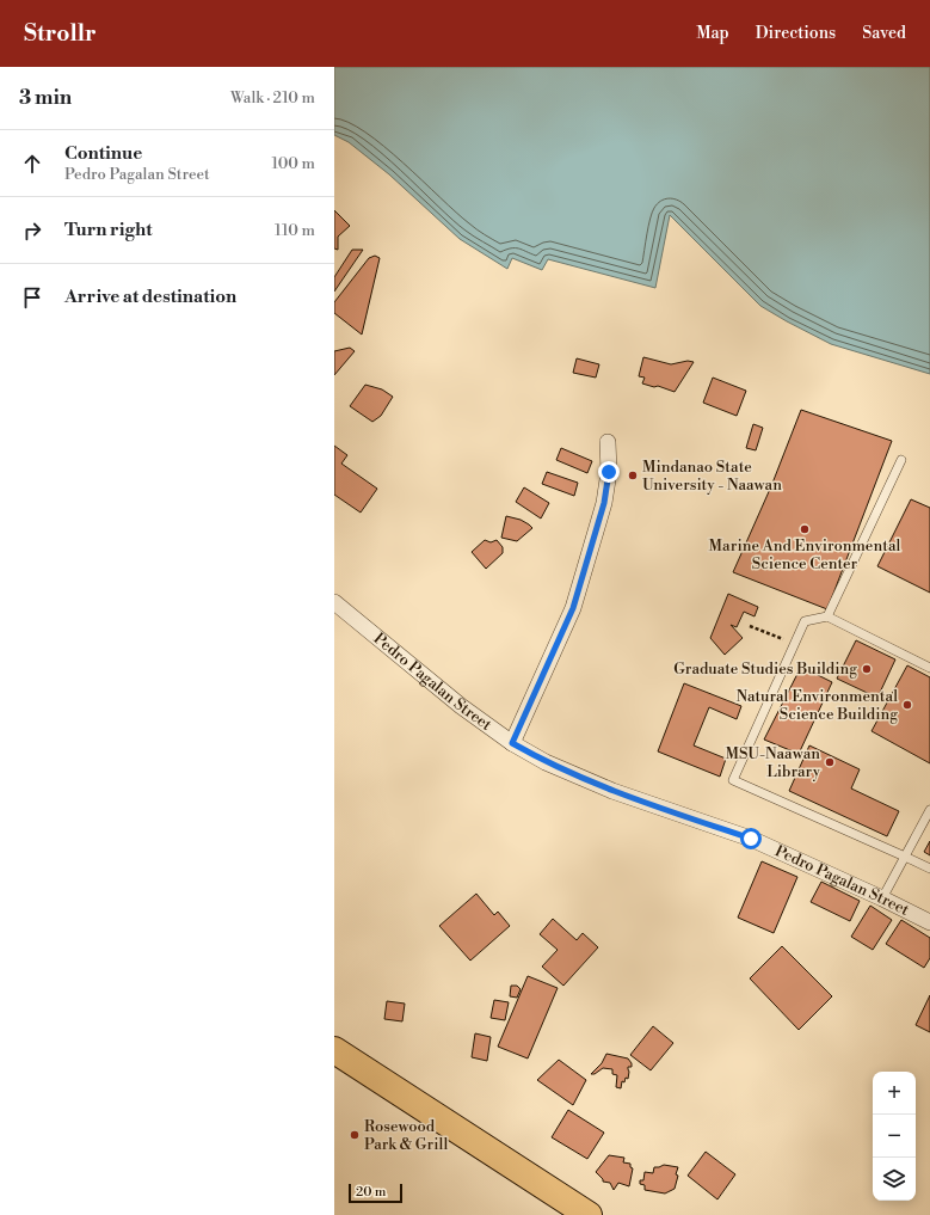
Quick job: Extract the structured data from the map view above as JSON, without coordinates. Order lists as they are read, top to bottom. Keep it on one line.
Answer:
{"streets":{"street":["Pedro Pagalan Street"]},"places":["Mindanao State University - Naawan","Marine And Environmental Science Center","Graduate Studies Building","Natural Environmental Science Building","MSU-Naawan Library","Rosewood Park & Grill"],"scale_bar":"20 m","page":{"header":"Strollr","nav":["Map","Directions","Saved"],"heading":["3 min","Walk · 210 m"],"list":[["Continue","Pedro Pagalan Street","100 m"],["Turn right","110 m"],"Arrive at destination"],"map_buttons":["+","−"],"scale":"20 m"}}
